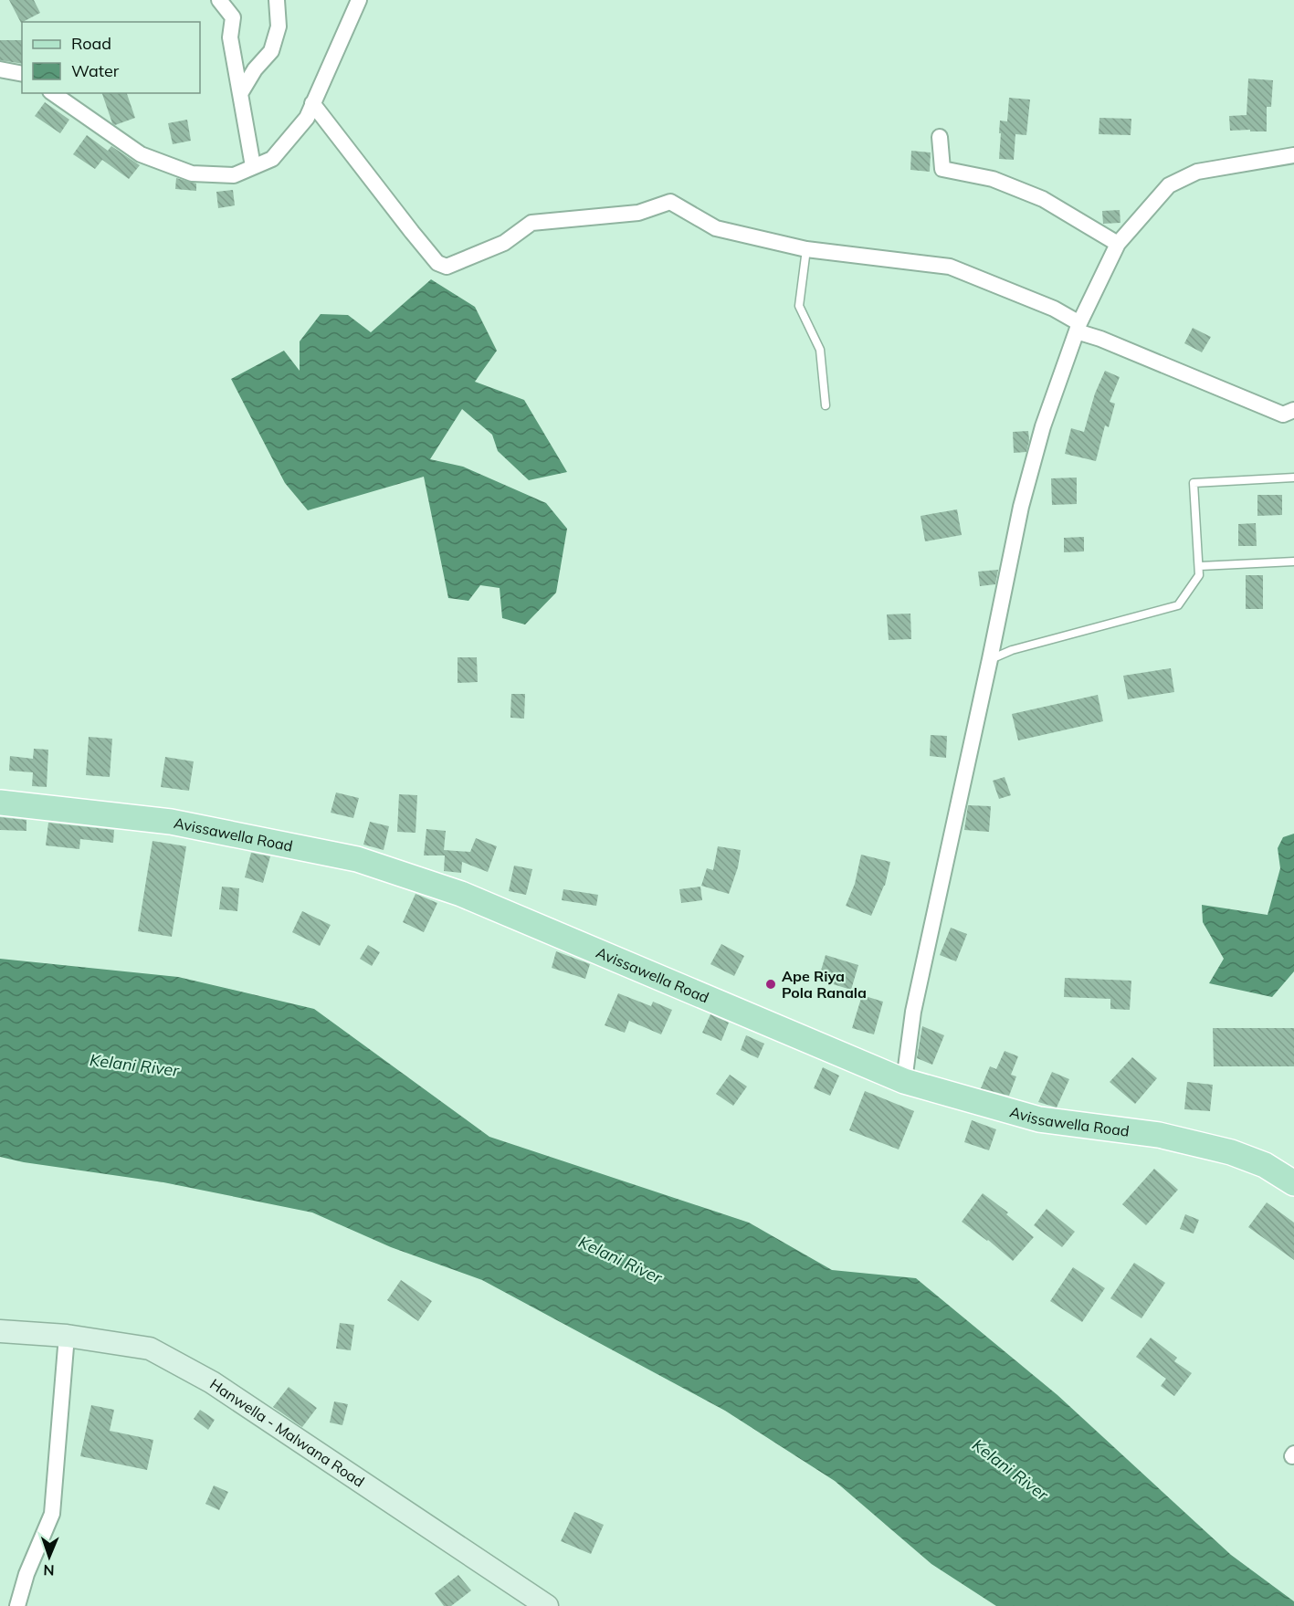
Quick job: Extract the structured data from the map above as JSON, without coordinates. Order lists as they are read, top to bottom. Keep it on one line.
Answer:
{"streets":{"main road":["Avissawella Road"],"street":["Hanwella - Malwana Road"]},"water":["Kelani River"],"places":["Ape Riya Pola Ranala"],"legend":["Road","Water"],"north":"bottom"}
